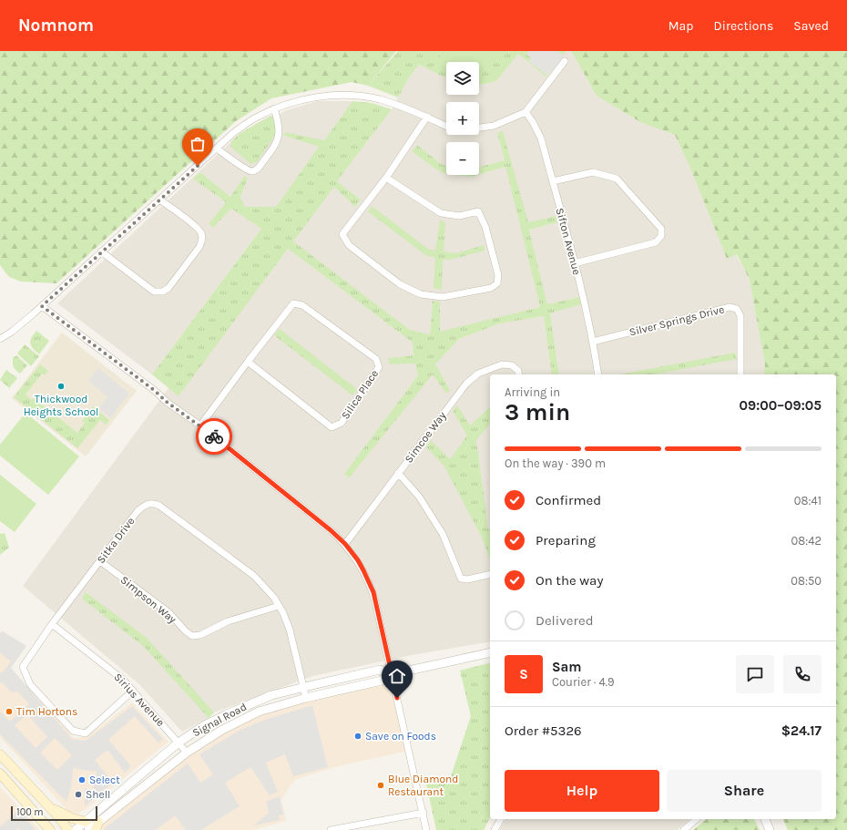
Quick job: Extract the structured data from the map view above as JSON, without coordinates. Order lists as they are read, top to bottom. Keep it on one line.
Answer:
{"streets":{"street":["Sifton Avenue","Silver Springs Drive","Silica Place","Simcoe Way","Sitka Drive","Simpson Way","Sirius Avenue","Signal Road"]},"crossings":[["Sifton Avenue","Silver Springs Drive"],["Sitka Drive","Simpson Way"],["Sitka Drive","Sirius Avenue"],["Sitka Drive","Signal Road"],["Sirius Avenue","Signal Road"]],"places":["Thickwood Heights School","Tim Hortons","Save on Foods","Select","Blue Diamond Restaurant","Shell"],"scale_bar":"100 m","page":{"header":"Nomnom","nav":["Map","Directions","Saved"],"map_buttons":["+","−"],"heading":["3 min","Arriving in","09:00–09:05"],"panel":["Sam","Courier · 4.9","Order #5326","$24.17"],"bar":"On the way · 390 m","list":[["Confirmed","08:41"],["Preparing","08:42"],["On the way","08:50"],"Delivered"],"round":"S","buttons":["Help","Share"],"scale":"100 m"}}
